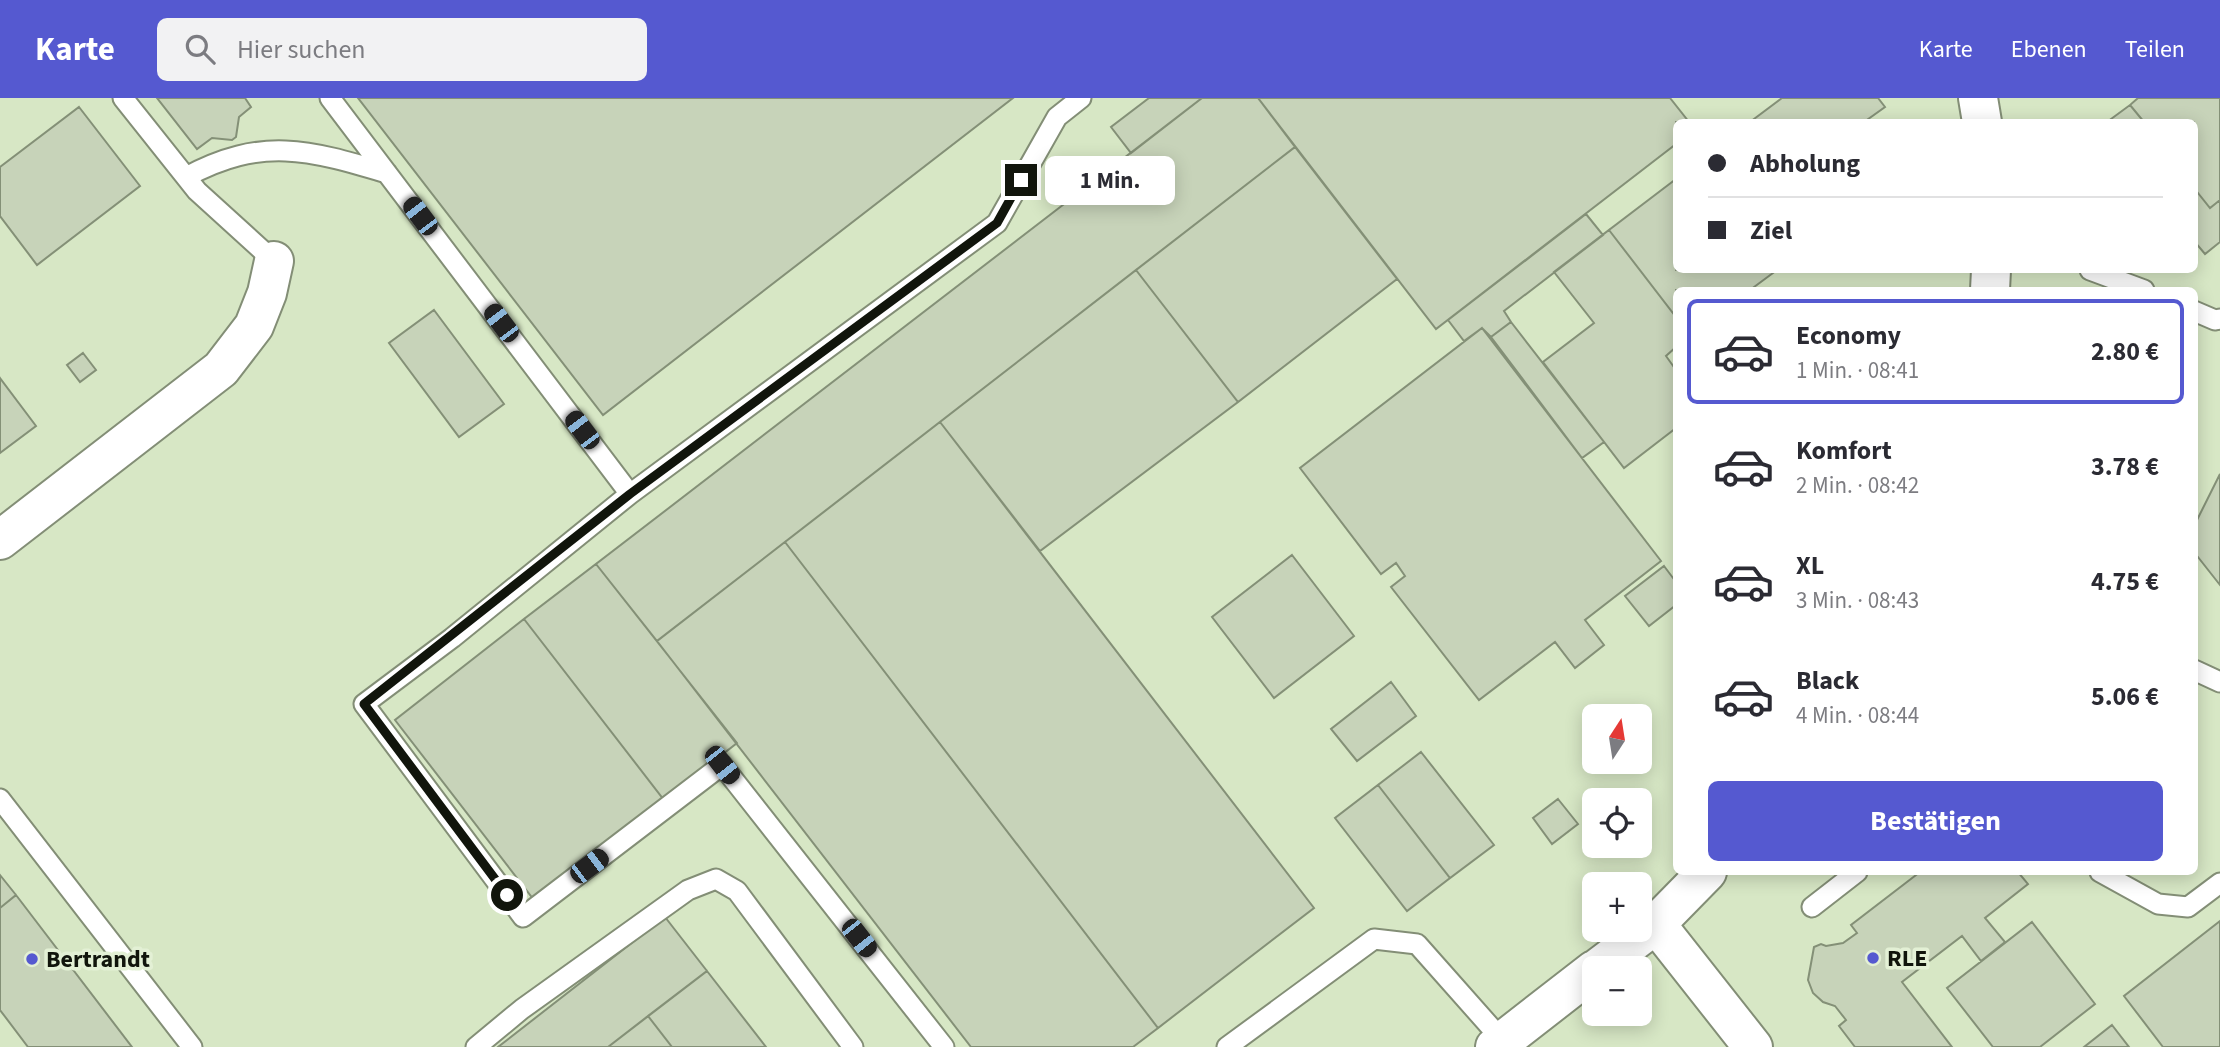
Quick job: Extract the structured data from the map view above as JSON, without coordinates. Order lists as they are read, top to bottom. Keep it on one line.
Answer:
{"places":["RLE","Bertrandt"],"north":"top","page":{"header":"Karte","search":"Hier suchen","nav":["Karte","Ebenen","Teilen"],"banner":["Abholung","Ziel"],"bubble":"1 Min.","list":[{"name":"Economy","note":"1 Min. · 08:41","value":"2.80 €"},{"name":"Komfort","note":"2 Min. · 08:42","value":"3.78 €"},{"name":"XL","note":"3 Min. · 08:43","value":"4.75 €"},{"name":"Black","note":"4 Min. · 08:44","value":"5.06 €"}],"map_buttons":["+","−"],"buttons":"Bestätigen"}}
